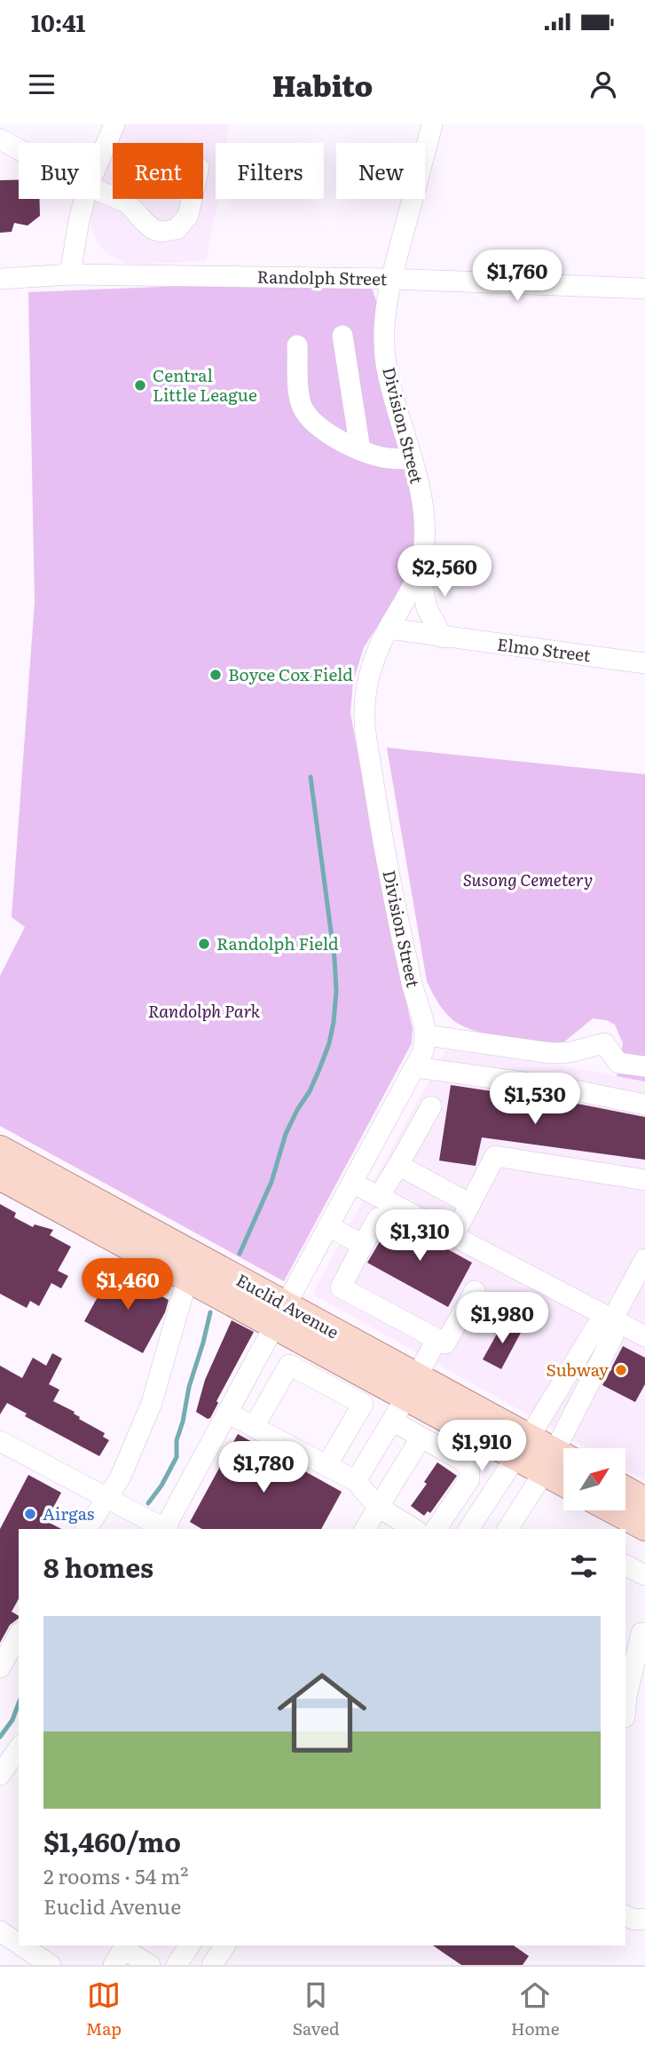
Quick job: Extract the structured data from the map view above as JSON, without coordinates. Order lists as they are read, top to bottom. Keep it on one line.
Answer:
{"streets":{"main road":["Euclid Avenue"],"street":["Randolph Street","Division Street","Elmo Street"]},"crossings":[["Randolph Street","Division Street"],["Division Street","Elmo Street"]],"parks":["Susong Cemetery","Randolph Park"],"places":["Central Little League","Boyce Cox Field","Randolph Field","Subway","Airgas"],"north":"top right","page":{"status":"10:41","header":"Habito","chip":["Buy","Rent","Filters","New"],"price":["$1,760","$2,560","$1,530","$1,310","$1,460","$1,980","$1,910","$1,780"],"heading":"8 homes","list":[{"name":"$1,460/mo","note":"2 rooms · 54 m² · Euclid Avenue"}],"tabs":["Map","Saved","Home"]}}
